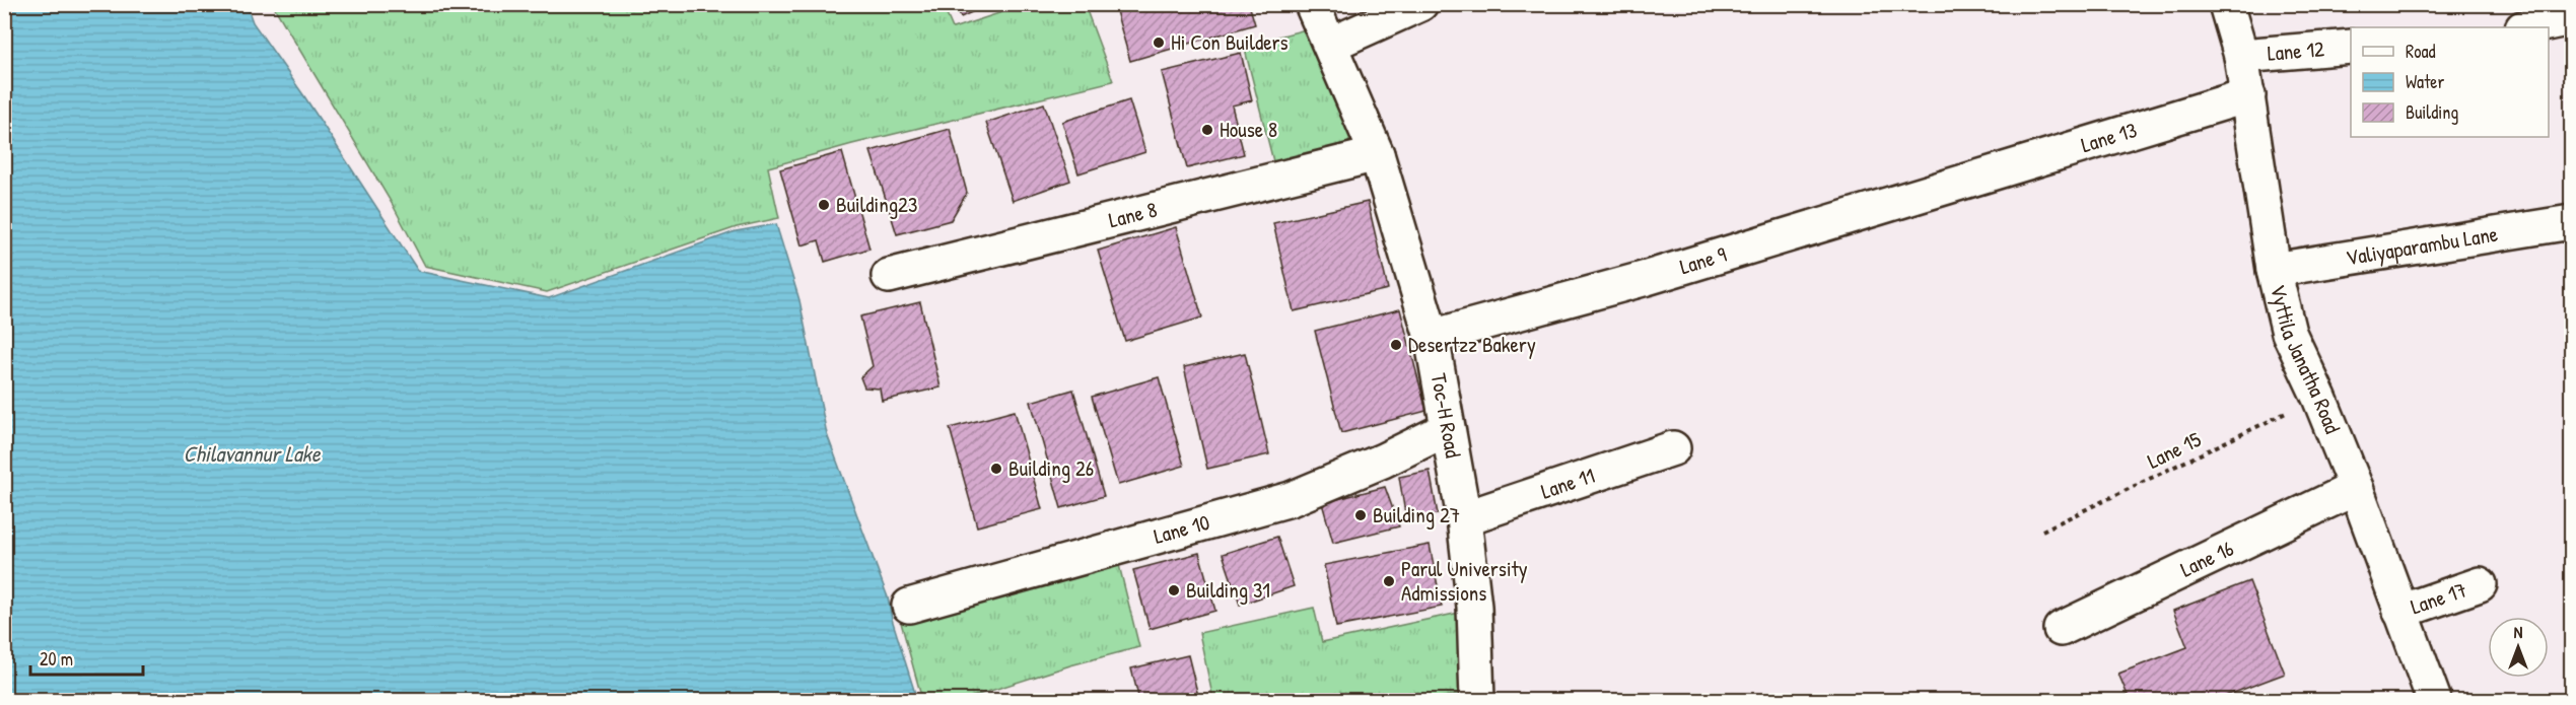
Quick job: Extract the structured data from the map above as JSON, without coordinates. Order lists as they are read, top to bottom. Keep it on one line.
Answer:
{"streets":{"street":["Lane 12","Lane 13","Lane 8","Valiyaparambu Lane","Lane 9","Vyttila Janatha Road","Toc-H Road","Lane 11","Lane 10","Lane 16","Lane 17"],"path":["Lane 15"]},"crossings":[["Lane 12","Vyttila Janatha Road"],["Lane 13","Lane 9"],["Lane 13","Vyttila Janatha Road"],["Lane 8","Toc-H Road"],["Valiyaparambu Lane","Vyttila Janatha Road"],["Lane 9","Toc-H Road"],["Vyttila Janatha Road","Lane 15"],["Vyttila Janatha Road","Lane 16"],["Vyttila Janatha Road","Lane 17"],["Toc-H Road","Lane 11"],["Toc-H Road","Lane 10"]],"water":["Chilavannur Lake"],"places":["Hi Con Builders","House 8","Building23","Desertzz Bakery","Building 26","Building 27","Parul University Admissions","Building 31"],"legend":["Road","Water","Building"],"scale_bar":"20 m","north":"top"}
